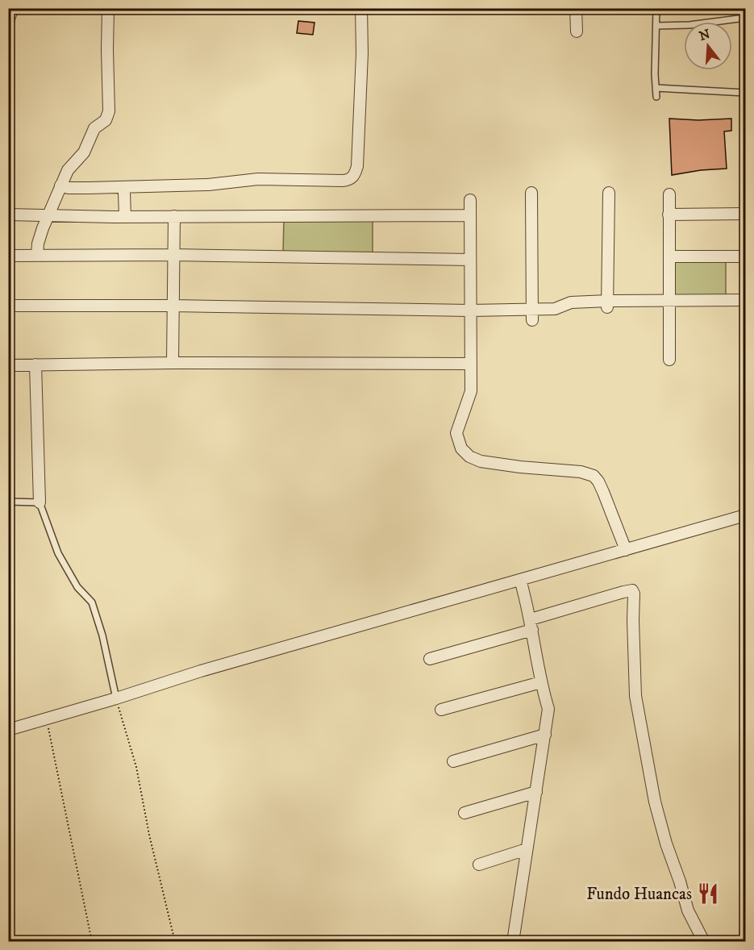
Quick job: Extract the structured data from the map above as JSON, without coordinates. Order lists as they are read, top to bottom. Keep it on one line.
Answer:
{"places":{"restaurant":["Fundo Huancas"]},"north":"top"}
